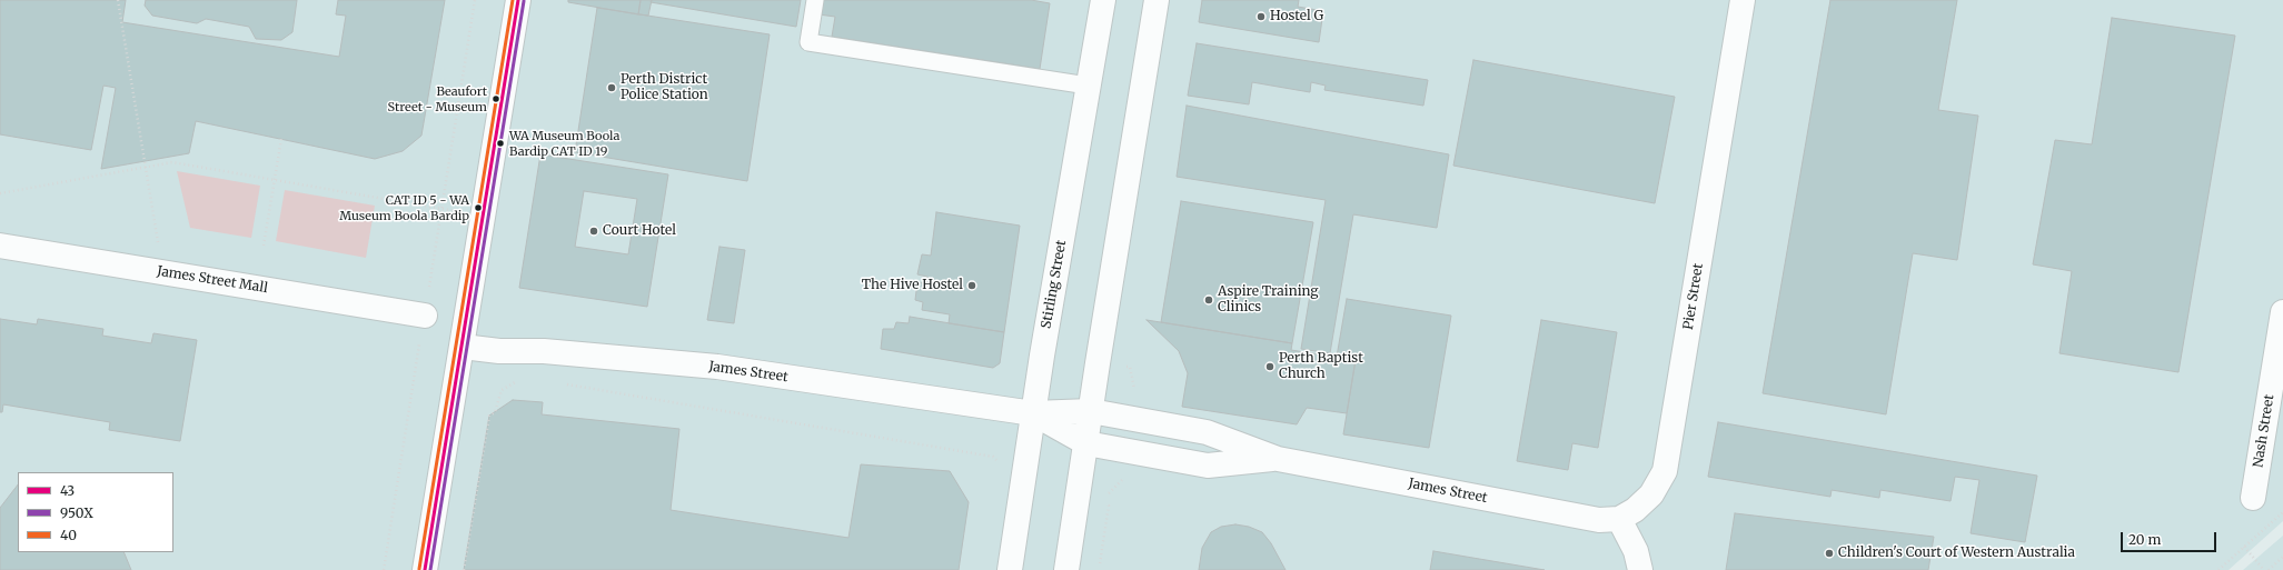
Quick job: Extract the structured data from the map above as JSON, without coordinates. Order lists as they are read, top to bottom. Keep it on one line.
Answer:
{"streets":{"street":["James Street Mall","Stirling Street","Pier Street","James Street","Nash Street"]},"crossings":[["Stirling Street","James Street"],["Pier Street","James Street"]],"places":["Hostel G","Perth District Police Station","Beaufort Street - Museum","WA Museum Boola Bardip CAT ID 19","CAT ID 5 - WA Museum Boola Bardip","Court Hotel","The Hive Hostel","Aspire Training Clinics","Perth Baptist Church","Children's Court of Western Australia"],"lines":["transit line 43","transit line 40","transit line 950X"],"legend":["43","950X","40"],"scale_bar":"20 m"}
